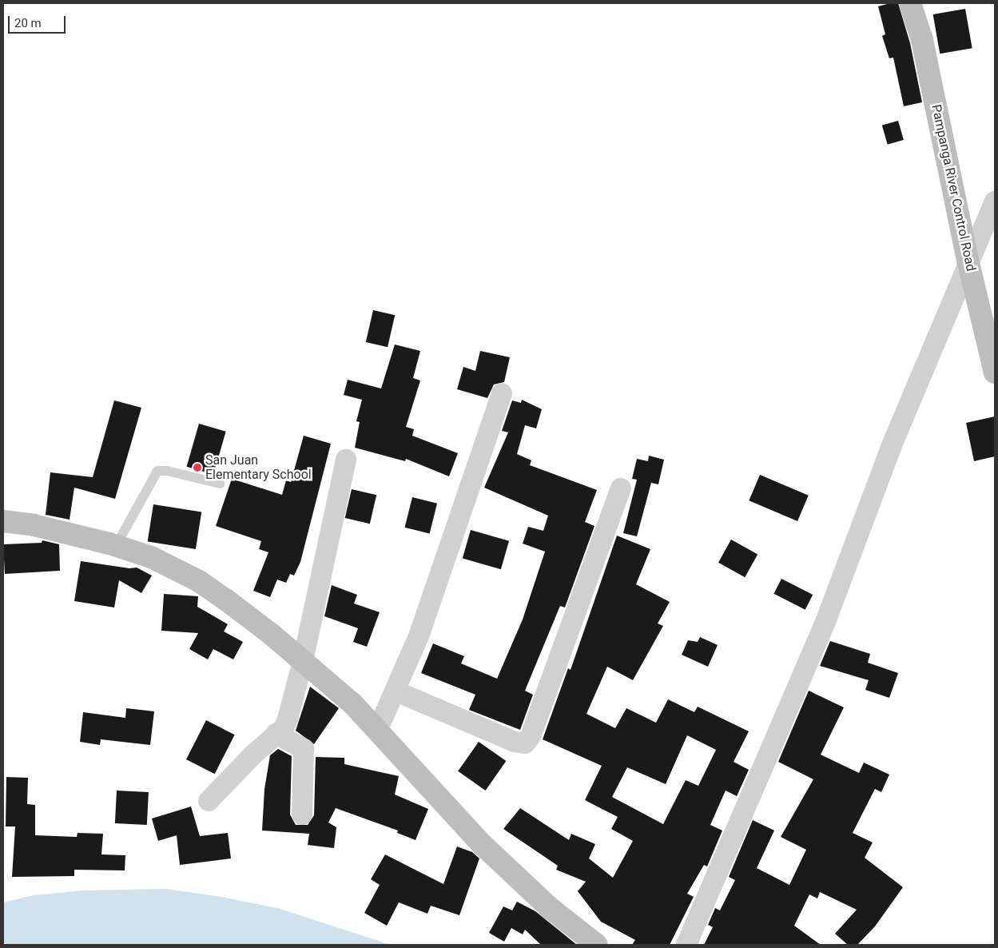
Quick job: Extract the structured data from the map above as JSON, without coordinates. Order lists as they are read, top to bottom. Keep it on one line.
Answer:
{"streets":{"street":["Pampanga River Control Road"]},"places":["San Juan Elementary School"],"scale_bar":"20 m"}
